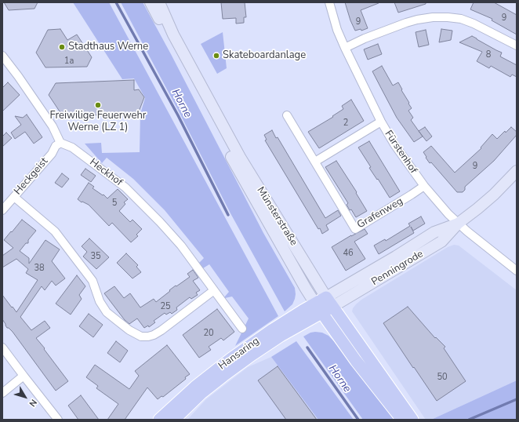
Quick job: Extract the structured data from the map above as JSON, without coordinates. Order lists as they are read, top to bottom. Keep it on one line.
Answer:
{"streets":{"main road":["Münsterstraße","Penningrode","Hansaring"],"street":["Fürstenhof","Heckhof","Heckgeist","Grafenweg"]},"crossings":[["Fürstenhof","Grafenweg"],["Fürstenhof","Penningrode"],["Heckhof","Heckgeist"],["Münsterstraße","Penningrode"],["Münsterstraße","Hansaring"],["Penningrode","Hansaring"]],"water":["Horne"],"places":["Stadthaus Werne","Skateboardanlage","Freiwilige Feuerwehr Werne (LZ 1)"],"house_numbers":["9","9","8","1a","2","9","5","46","35","38","25","20","50"],"north":"bottom right"}
